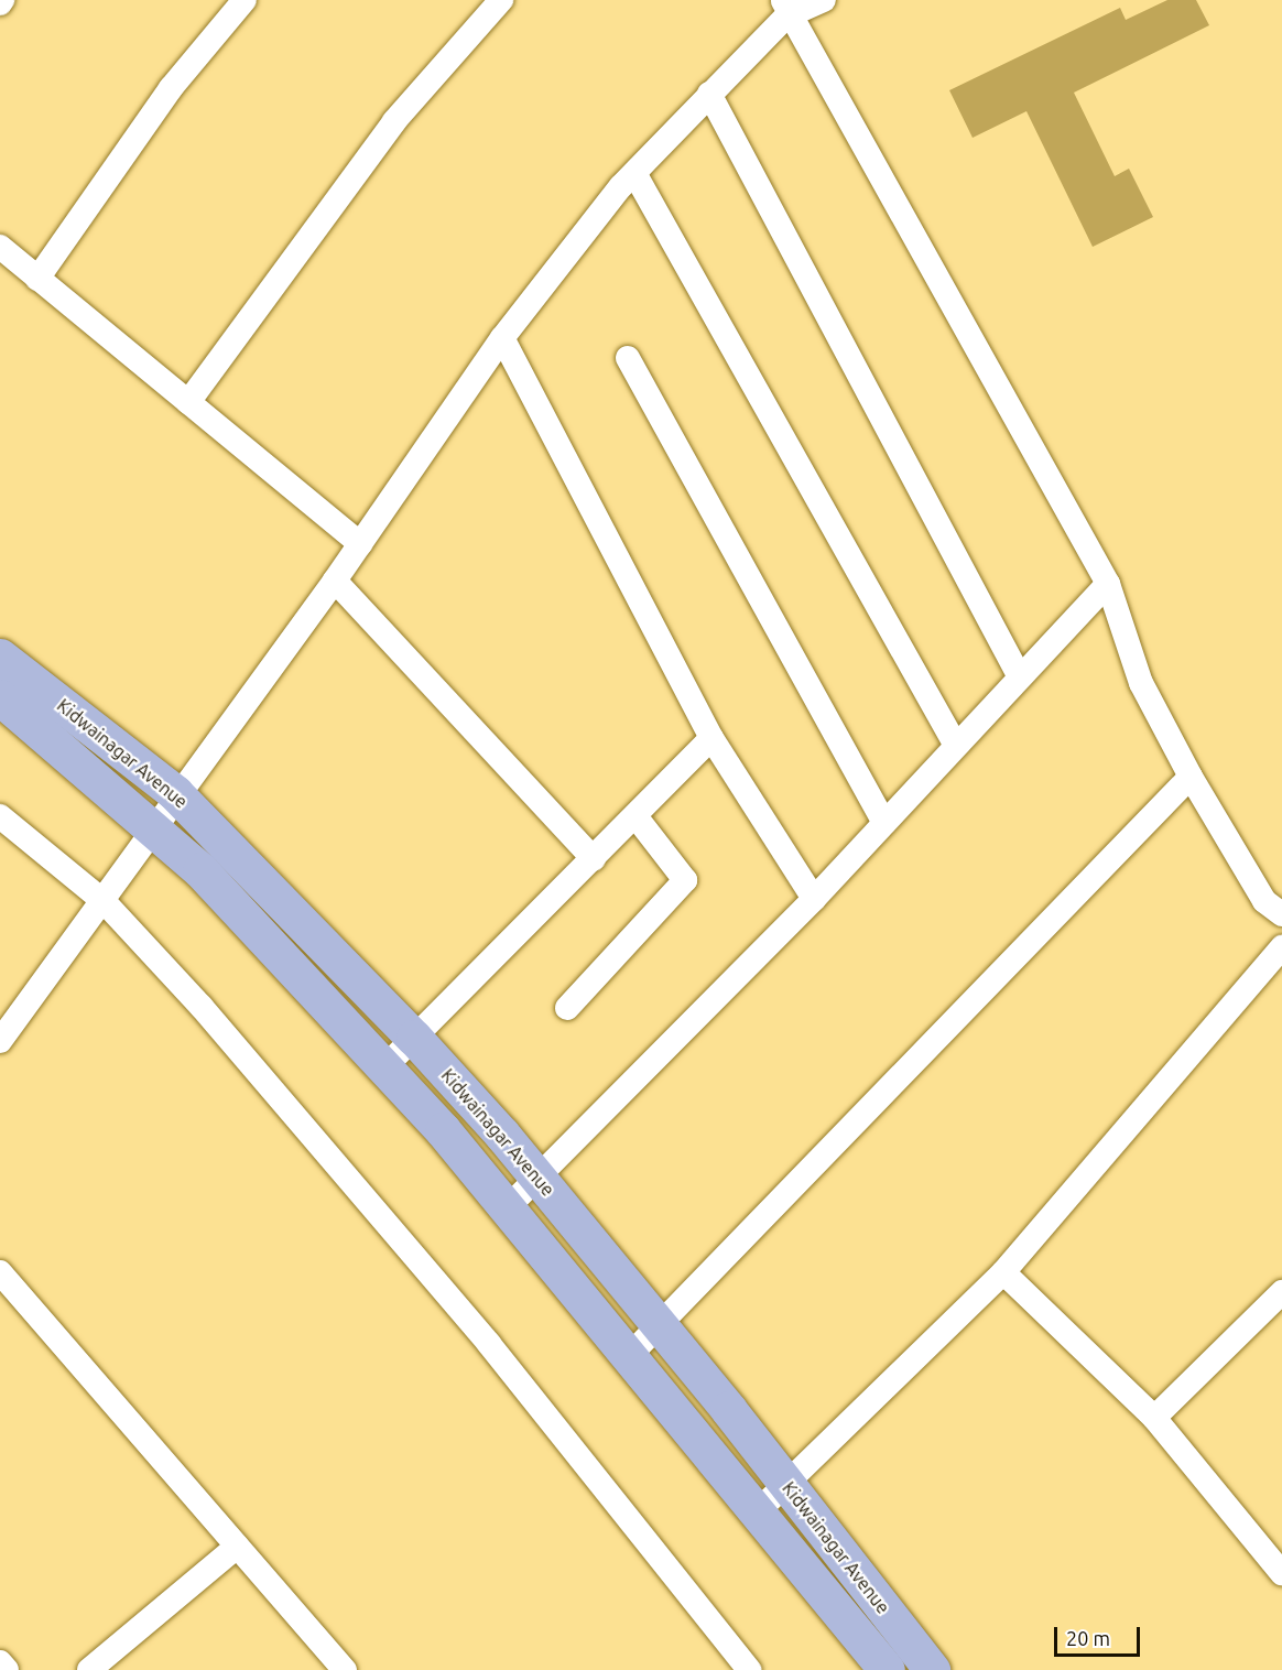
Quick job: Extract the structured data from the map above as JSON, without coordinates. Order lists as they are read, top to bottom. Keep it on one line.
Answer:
{"streets":{"main road":["Kidwainagar Avenue"]},"scale_bar":"20 m"}
